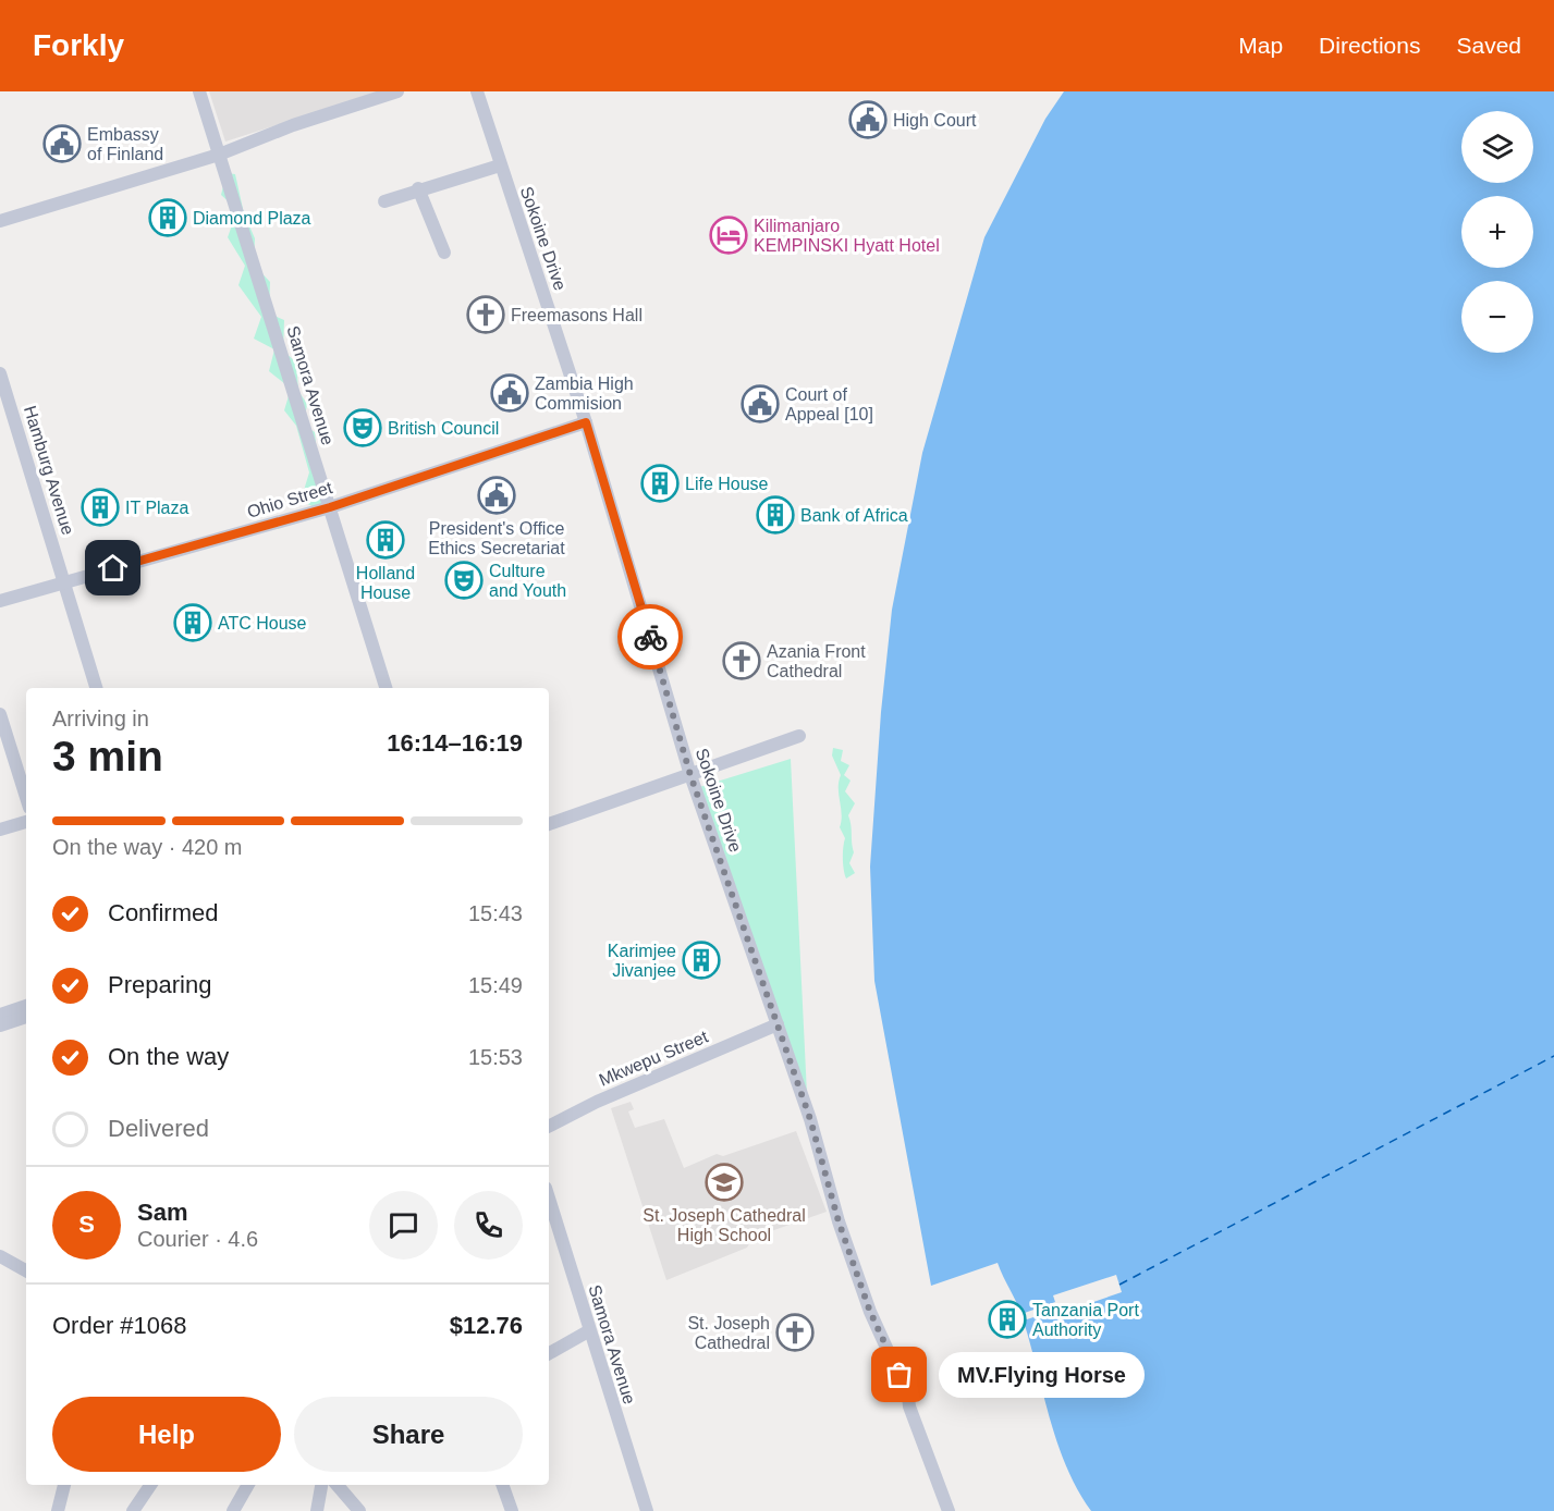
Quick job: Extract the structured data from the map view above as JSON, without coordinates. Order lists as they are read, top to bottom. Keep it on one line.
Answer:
{"streets":{"street":["Sokoine Drive","Samora Avenue","Hamburg Avenue","Ohio Street","Mkwepu Street"]},"crossings":[["Sokoine Drive","Ohio Street"],["Sokoine Drive","Mkwepu Street"],["Samora Avenue","Ohio Street"],["Hamburg Avenue","Ohio Street"]],"places":{"public building":["High Court","Embassy of Finland","Zambia High Commision","Court of Appeal [10]","President's Office Ethics Secretariat"],"building":["Diamond Plaza","Life House","IT Plaza","Bank of Africa","Holland House","ATC House","Karimjee Jivanjee","Tanzania Port Authority"],"hotel":["Kilimanjaro KEMPINSKI Hyatt Hotel"],"church":["Freemasons Hall","Azania Front Cathedral","St. Joseph Cathedral"],"theatre":["British Council","Culture and Youth"],"school or university":["St. Joseph Cathedral High School"],"other":["MV.Flying Horse"]},"page":{"header":"Forkly","nav":["Map","Directions","Saved"],"map_buttons":["+","−"],"heading":["3 min","Arriving in","16:14–16:19"],"panel":["Sam","Courier · 4.6","Order #1068","$12.76"],"bar":"On the way · 420 m","list":[["Confirmed","15:43"],["Preparing","15:49"],["On the way","15:53"],"Delivered"],"round":"S","bubble":"MV.Flying Horse","buttons":["Help","Share"]}}
